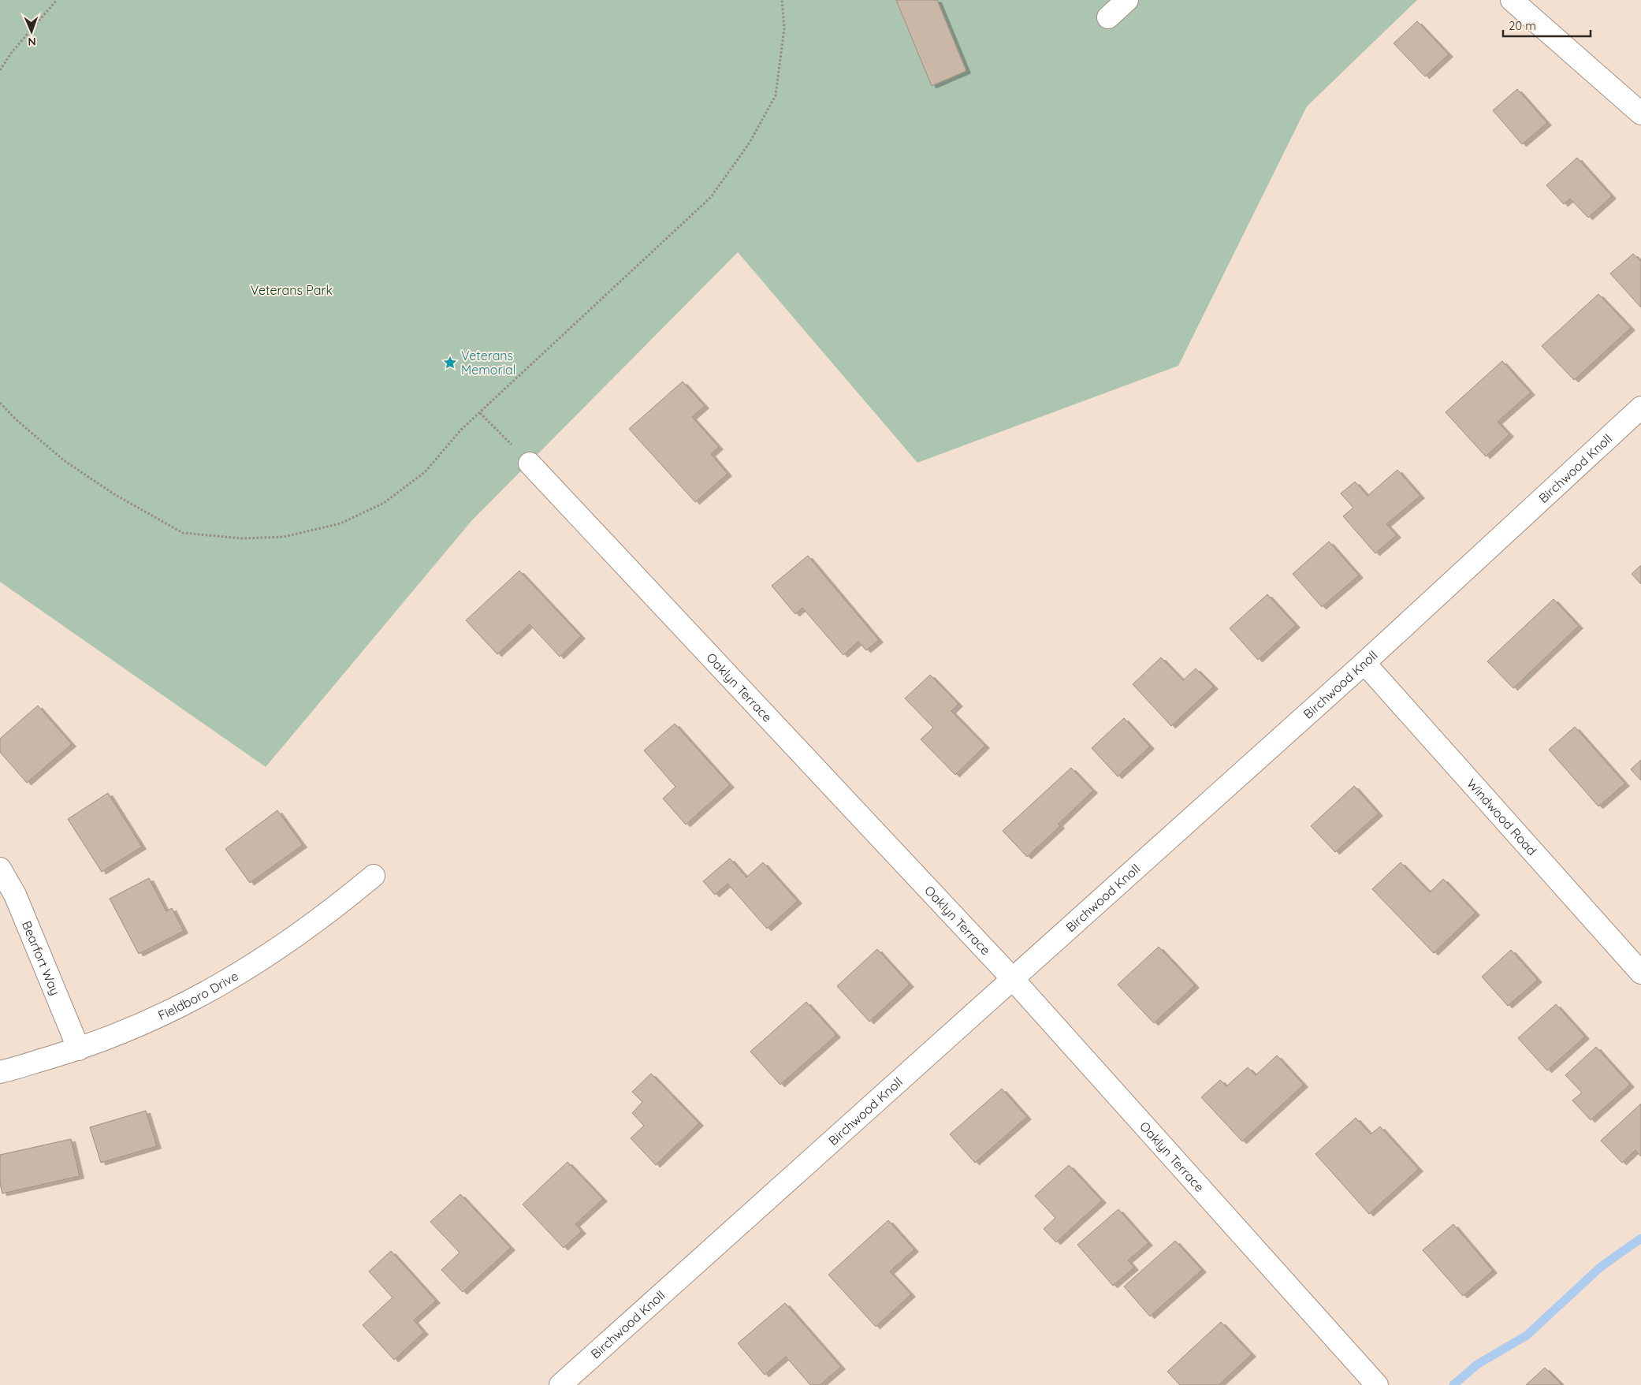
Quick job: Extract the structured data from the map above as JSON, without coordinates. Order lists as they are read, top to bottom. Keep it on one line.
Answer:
{"streets":{"street":["Birchwood Knoll","Oaklyn Terrace","Windwood Road","Bearfort Way","Fieldboro Drive"]},"crossings":[["Birchwood Knoll","Oaklyn Terrace"],["Birchwood Knoll","Windwood Road"],["Bearfort Way","Fieldboro Drive"]],"parks":["Veterans Park"],"places":{"place":["Veterans Memorial"]},"scale_bar":"20 m","north":"bottom"}
